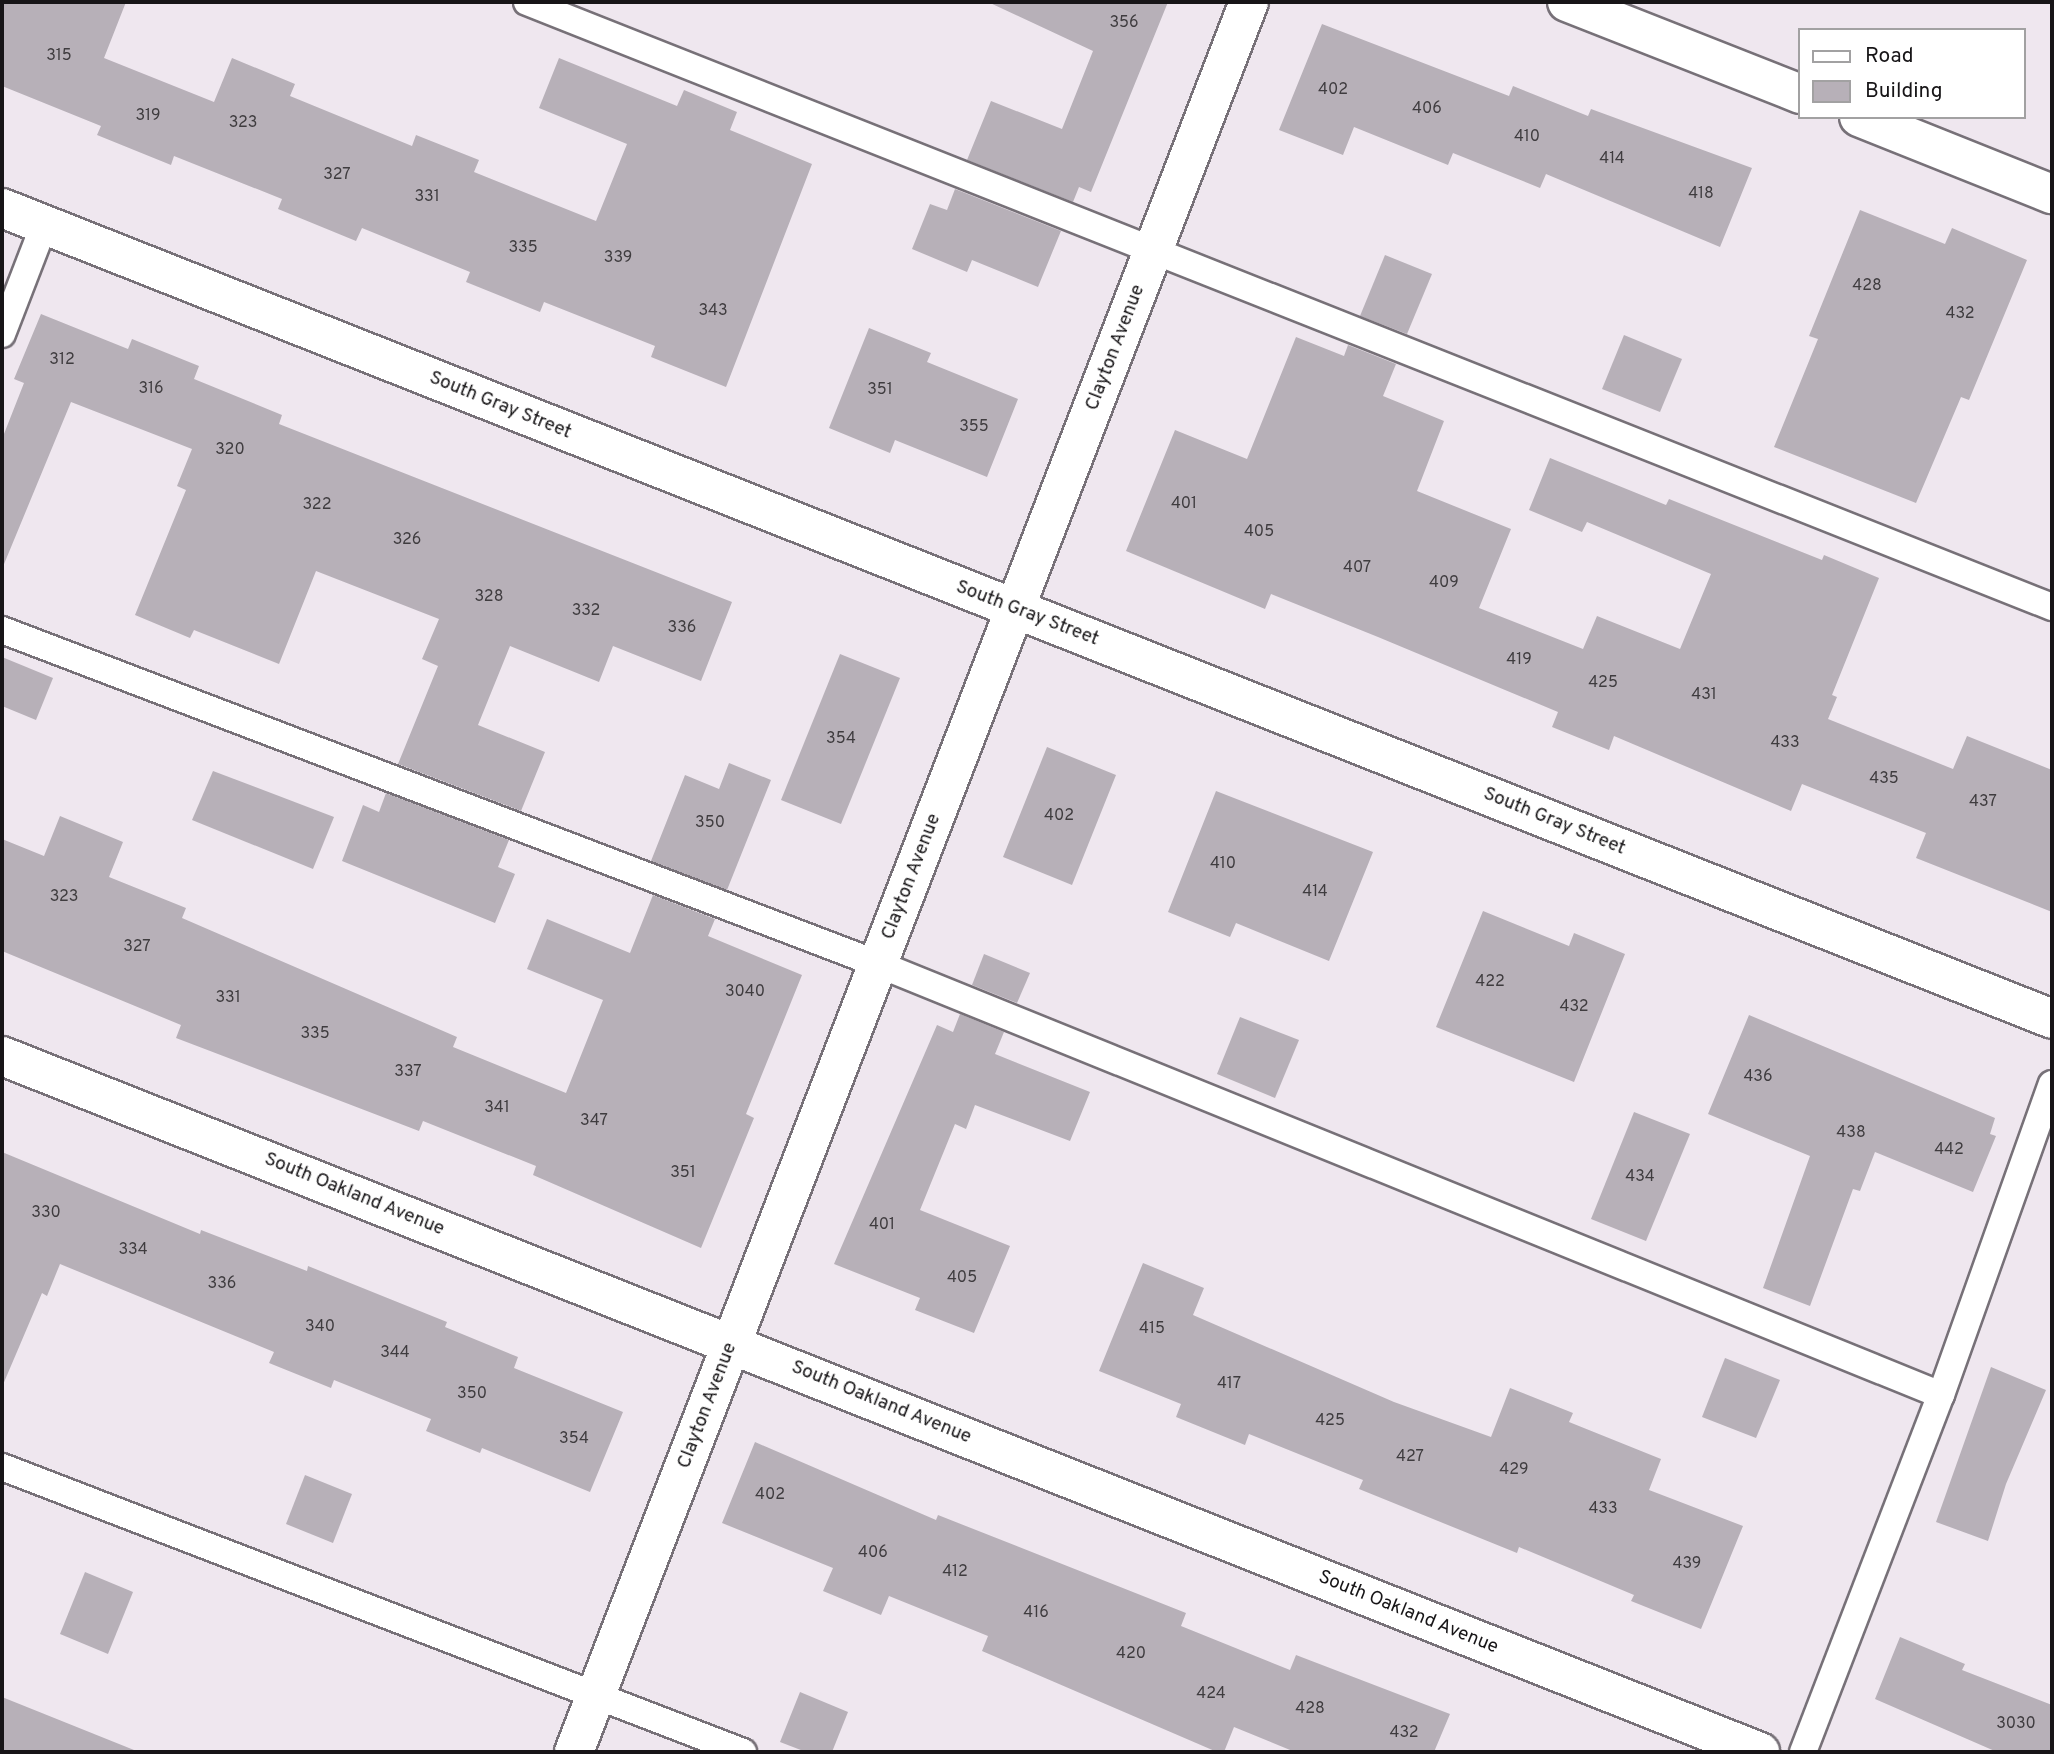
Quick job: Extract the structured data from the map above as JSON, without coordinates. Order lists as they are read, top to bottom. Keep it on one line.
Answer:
{"streets":{"street":["Clayton Avenue","South Gray Street","South Oakland Avenue"]},"crossings":[["Clayton Avenue","South Gray Street"],["Clayton Avenue","South Oakland Avenue"]],"house_numbers":["356","315","402","406","319","323","410","414","327","418","331","335","339","428","343","432","312","316","351","355","320","401","322","405","326","407","409","328","332","336","419","425","431","354","433","435","437","402","350","410","414","323","327","422","3040","331","432","335","337","436","341","347","438","442","351","434","330","401","334","405","336","340","415","344","417","350","425","354","427","429","402","433","406","439","412","416","420","424","428","3030","432"],"legend":["Road","Building"]}
